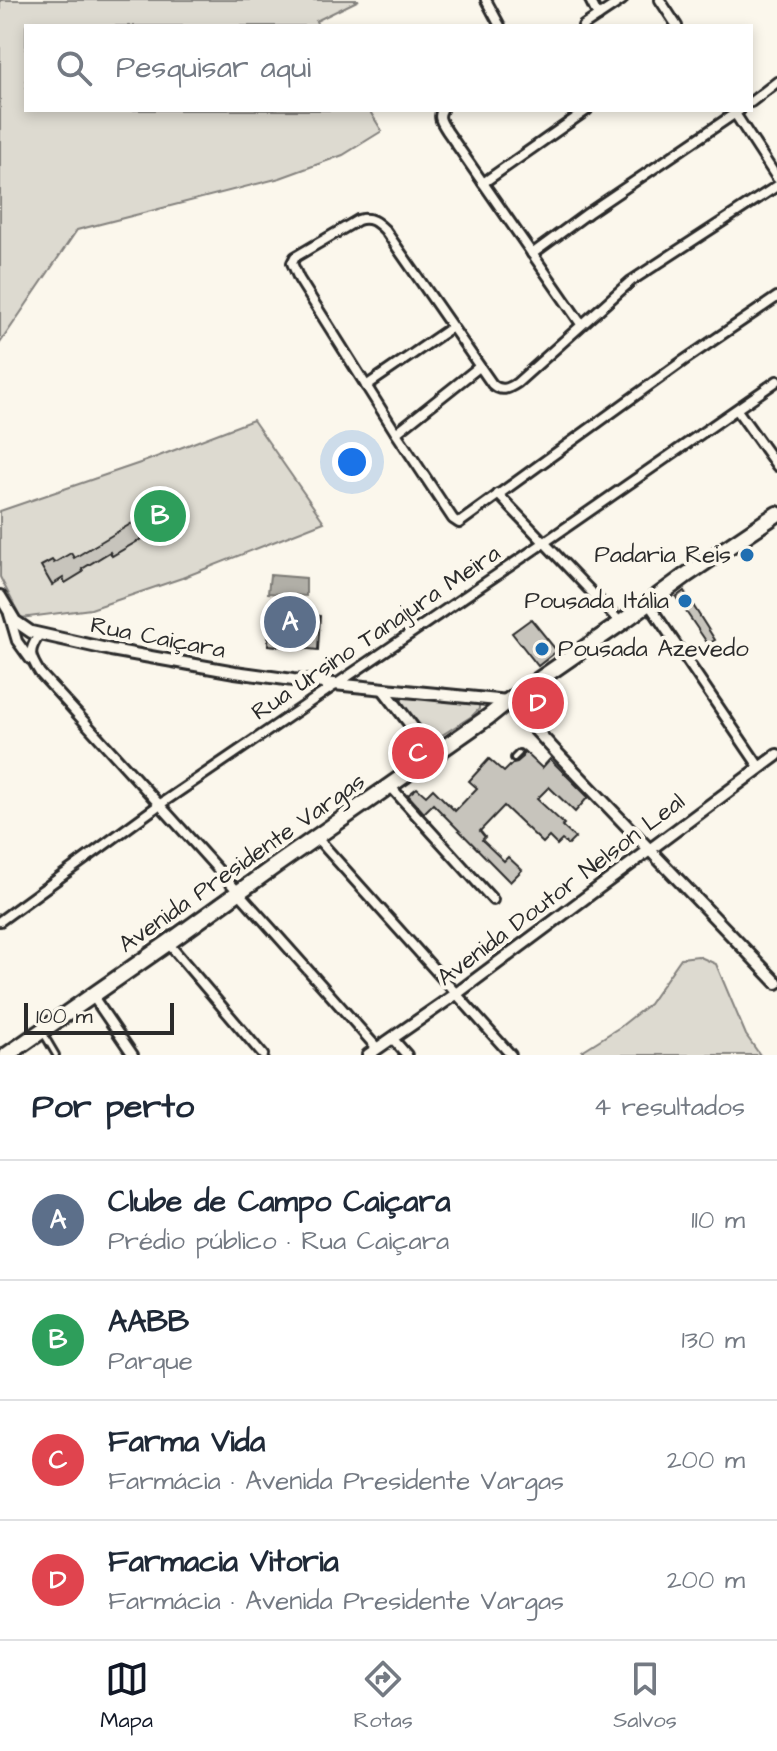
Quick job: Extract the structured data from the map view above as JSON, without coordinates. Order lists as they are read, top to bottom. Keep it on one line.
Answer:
{"streets":{"main road":["Avenida Presidente Vargas"],"street":["Rua Ursino Tanajura Meira","Rua Caiçara","Avenida Doutor Nelson Leal"]},"crossings":[["Rua Ursino Tanajura Meira","Rua Caiçara"],["Rua Caiçara","Avenida Presidente Vargas"]],"places":["Padaria Reis","Pousada Itália","Pousada Azevedo"],"scale_bar":"100 m","page":{"search":"Pesquisar aqui","pins":["B","A","D","C"],"scale":"100 m","heading":["Por perto","4 resultados"],"list":[{"mark":"A","name":"Clube de Campo Caiçara","note":"Prédio público · Rua Caiçara","value":"110 m"},{"mark":"B","name":"AABB","note":"Parque","value":"130 m"},{"mark":"C","name":"Farma Vida","note":"Farmácia · Avenida Presidente Vargas","value":"200 m"},{"mark":"D","name":"Farmacia Vitoria","note":"Farmácia · Avenida Presidente Vargas","value":"200 m"}],"nav":["Mapa","Rotas","Salvos"]}}
